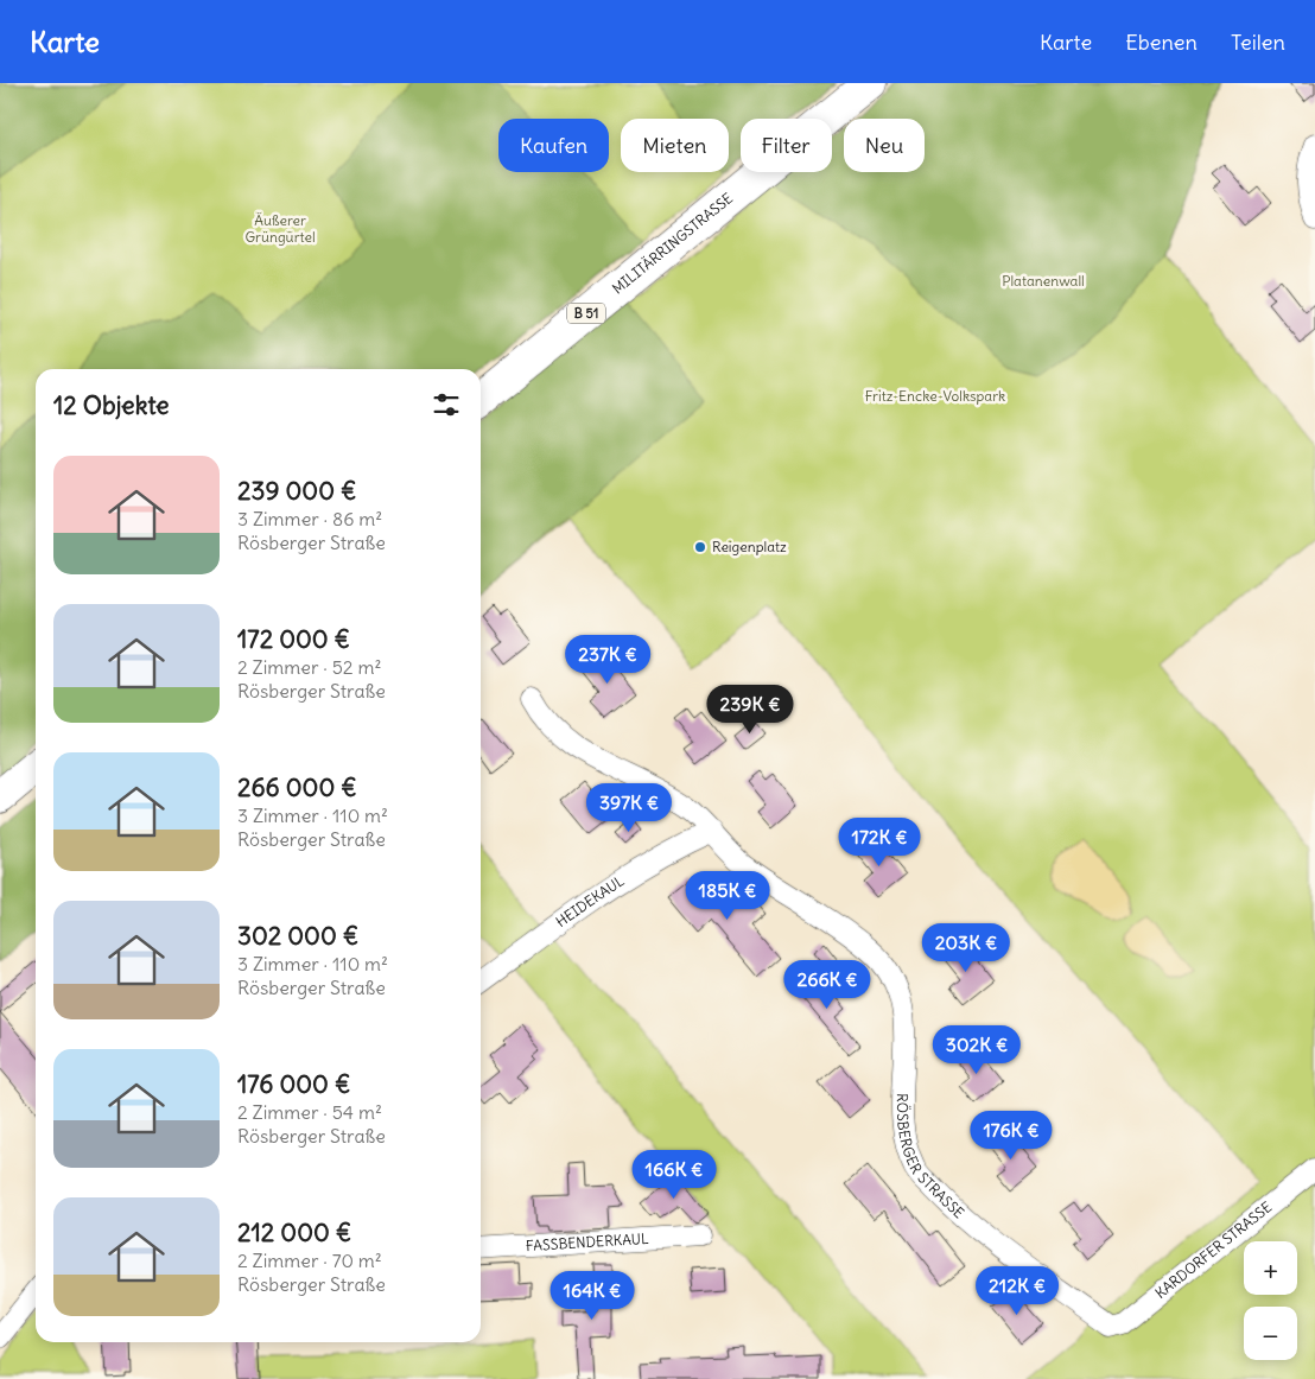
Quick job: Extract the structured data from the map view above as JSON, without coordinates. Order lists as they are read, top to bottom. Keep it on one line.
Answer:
{"streets":{"main road":["MILITÄRRINGSTRASSE","B 51"],"street":["HEIDEKAUL","RÖSBERGER STRASSE","FASSBENDERKAUL","KARDORFER STRASSE"]},"crossings":[["HEIDEKAUL","RÖSBERGER STRASSE"],["RÖSBERGER STRASSE","KARDORFER STRASSE"]],"parks":["Äußerer Grüngürtel","Platanenwall","Fritz-Encke-Volkspark"],"places":["Reigenplatz"],"page":{"header":"Karte","nav":["Karte","Ebenen","Teilen"],"chip":["Kaufen","Mieten","Filter","Neu"],"heading":"12 Objekte","list":[{"name":"239 000 €","note":"3 Zimmer · 86 m² · Rösberger Straße"},{"name":"172 000 €","note":"2 Zimmer · 52 m² · Rösberger Straße"},{"name":"266 000 €","note":"3 Zimmer · 110 m² · Rösberger Straße"},{"name":"302 000 €","note":"3 Zimmer · 110 m² · Rösberger Straße"},{"name":"176 000 €","note":"2 Zimmer · 54 m² · Rösberger Straße"},{"name":"212 000 €","note":"2 Zimmer · 70 m² · Rösberger Straße"}],"price":["237K €","239K €","397K €","172K €","185K €","203K €","266K €","302K €","176K €","166K €","212K €","164K €"],"map_buttons":["+","−"]}}
